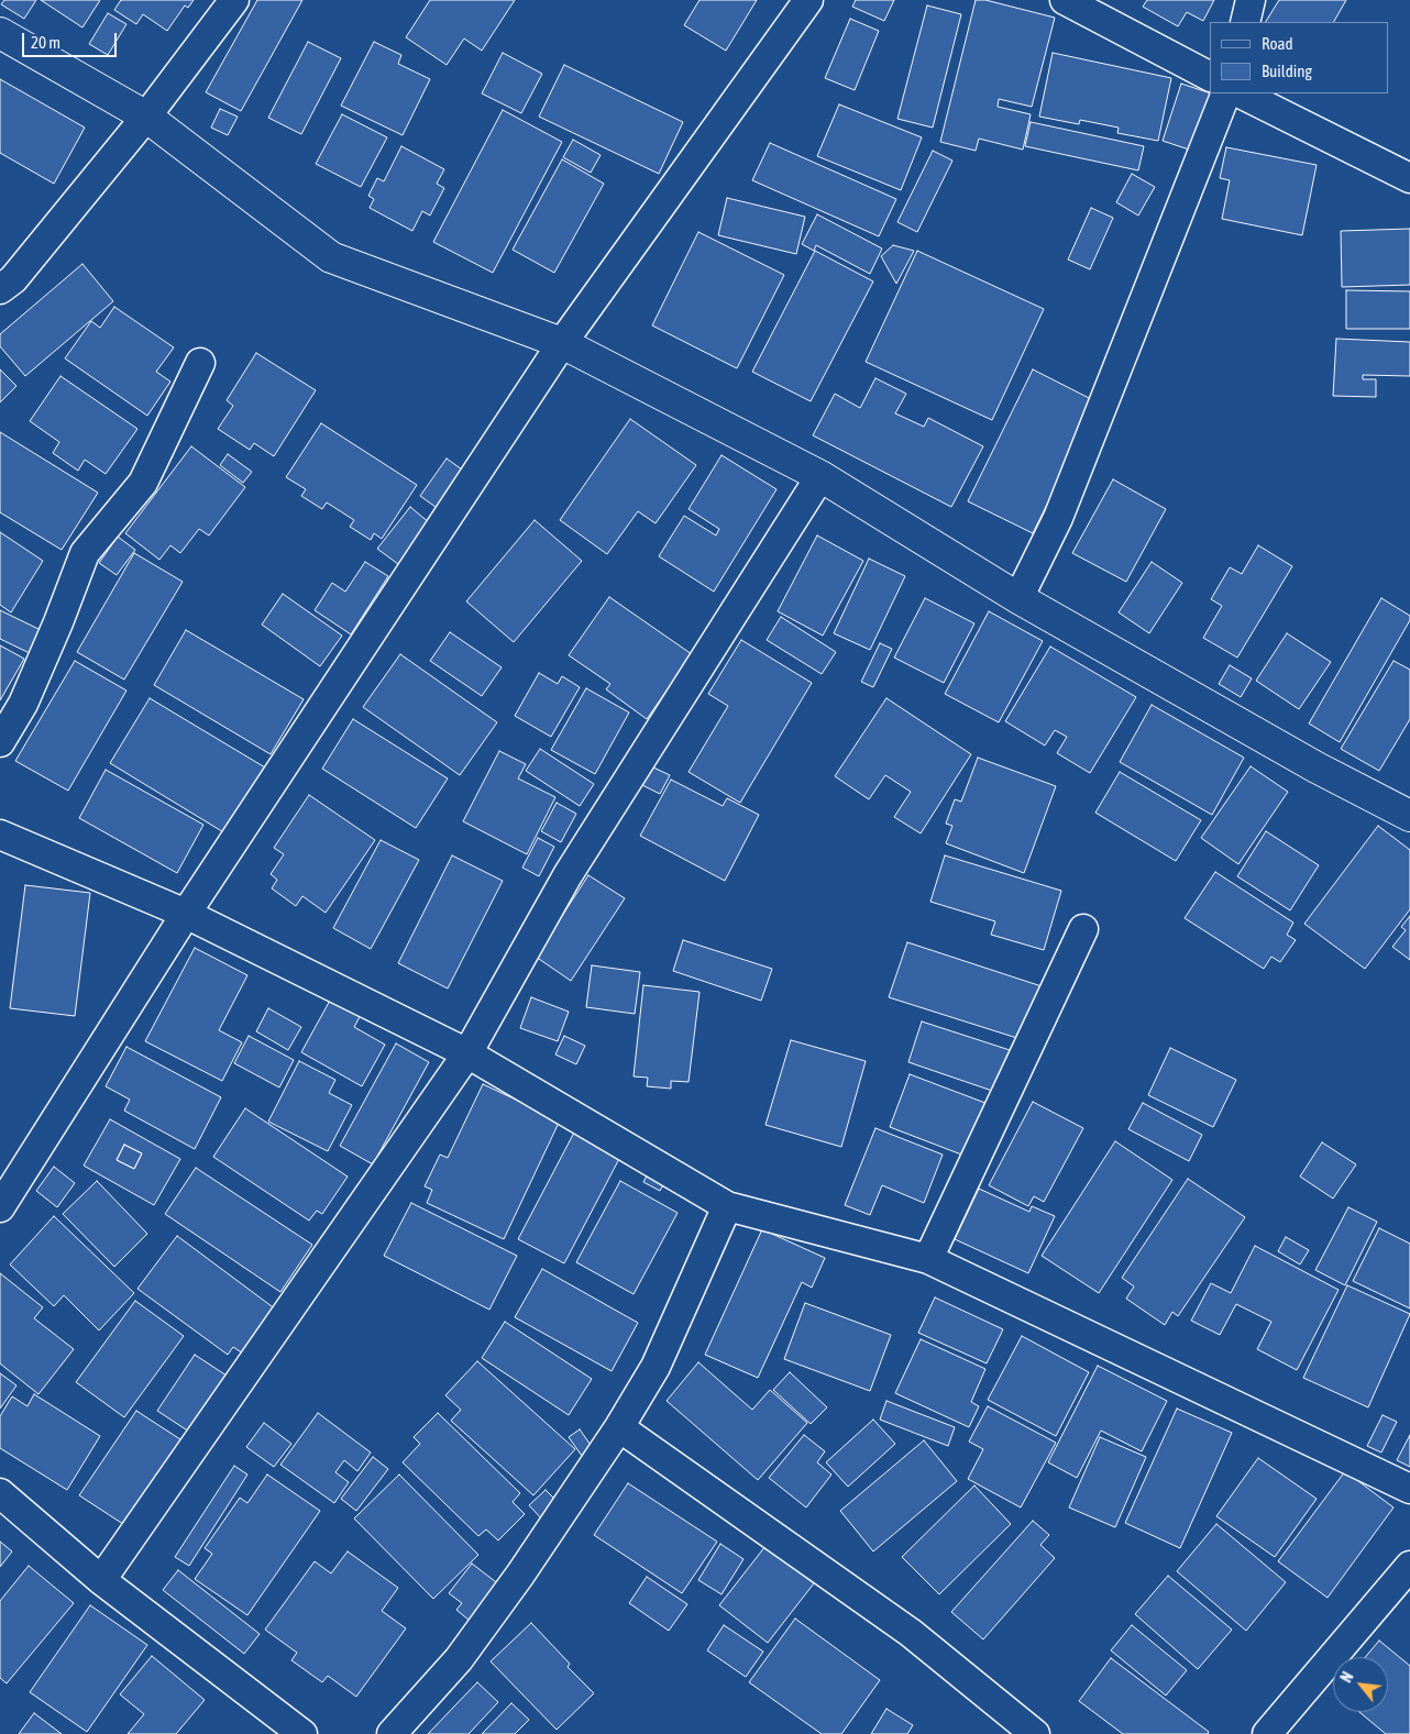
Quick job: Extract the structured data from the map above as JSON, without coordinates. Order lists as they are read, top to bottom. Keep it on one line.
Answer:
{"legend":["Road","Building"],"scale_bar":"20 m","north":"top left"}
